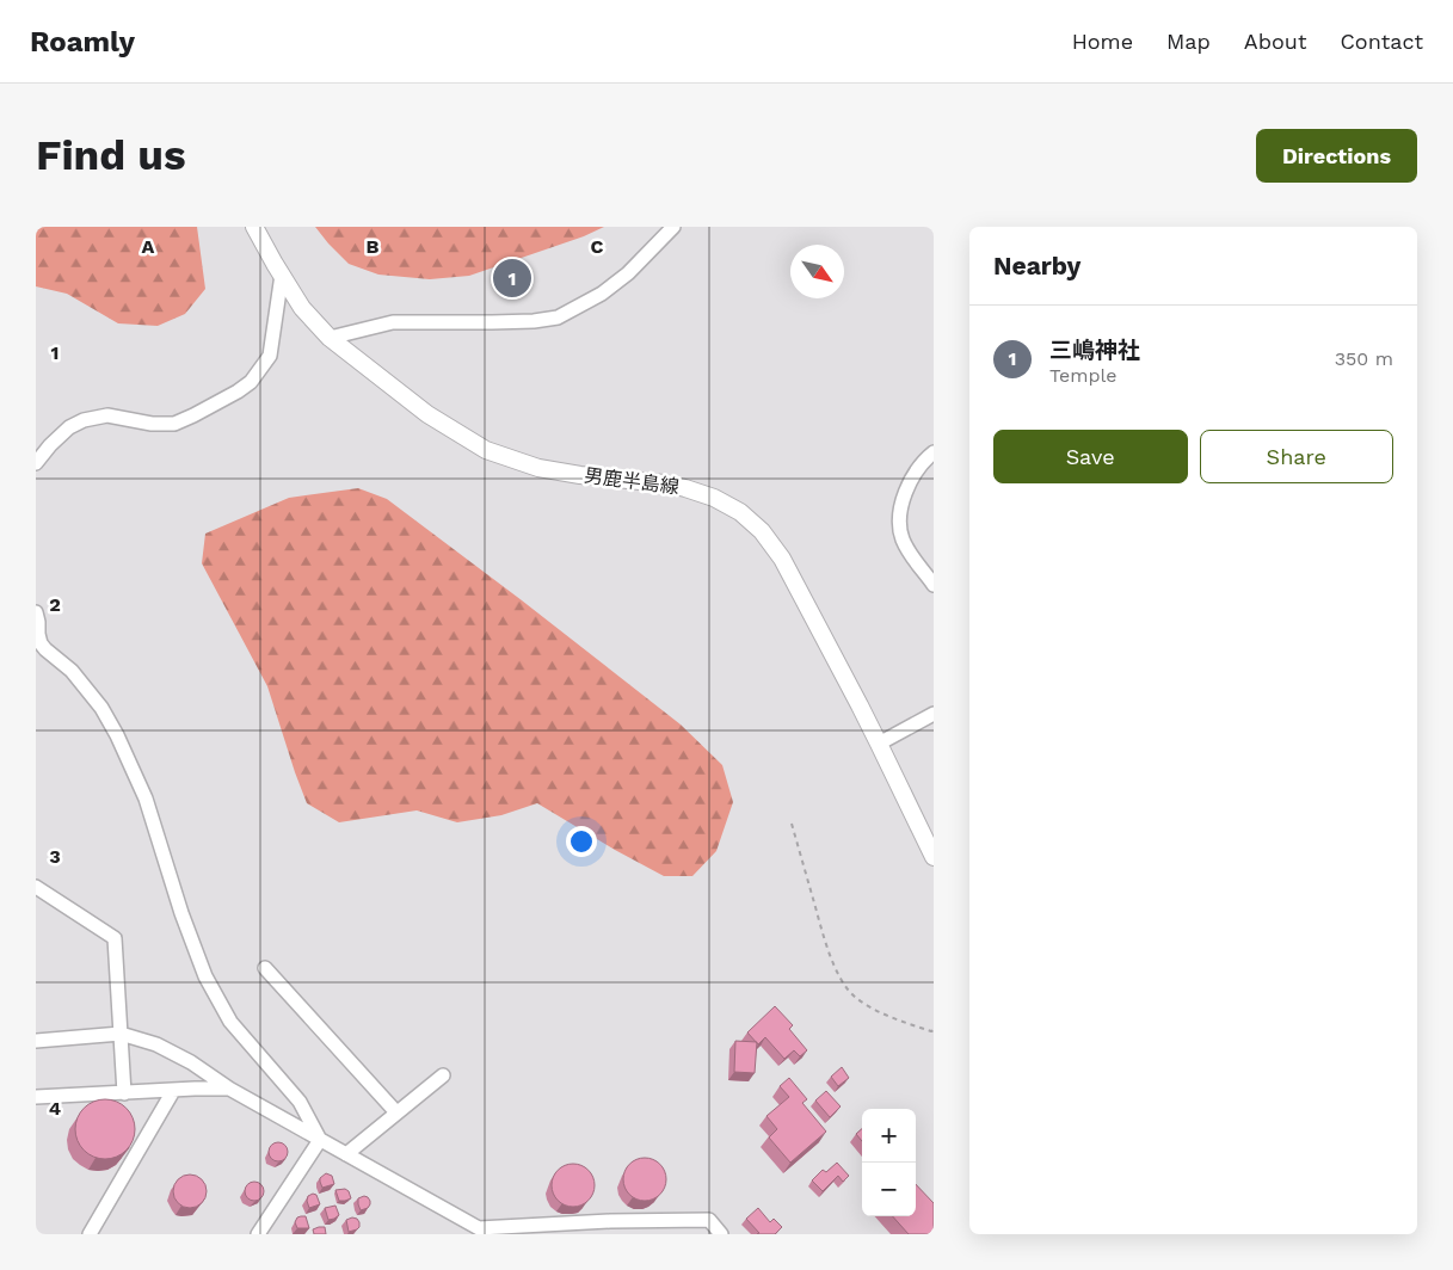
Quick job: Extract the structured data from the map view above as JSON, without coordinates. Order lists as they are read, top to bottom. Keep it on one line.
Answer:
{"streets":{"main road":["男鹿半島線"]},"north":"bottom right","page":{"header":"Roamly","nav":["Home","Map","About","Contact"],"buttons":["Directions",["Save","Share"]],"title":"Find us","heading":"Nearby","pins":"1","list":[{"mark":"1","name":"三嶋神社","note":"Temple","value":"350 m"}],"map_buttons":["+","−"]},"grid":{"columns":["A","B","C"],"rows":["1","2","3","4"]}}
